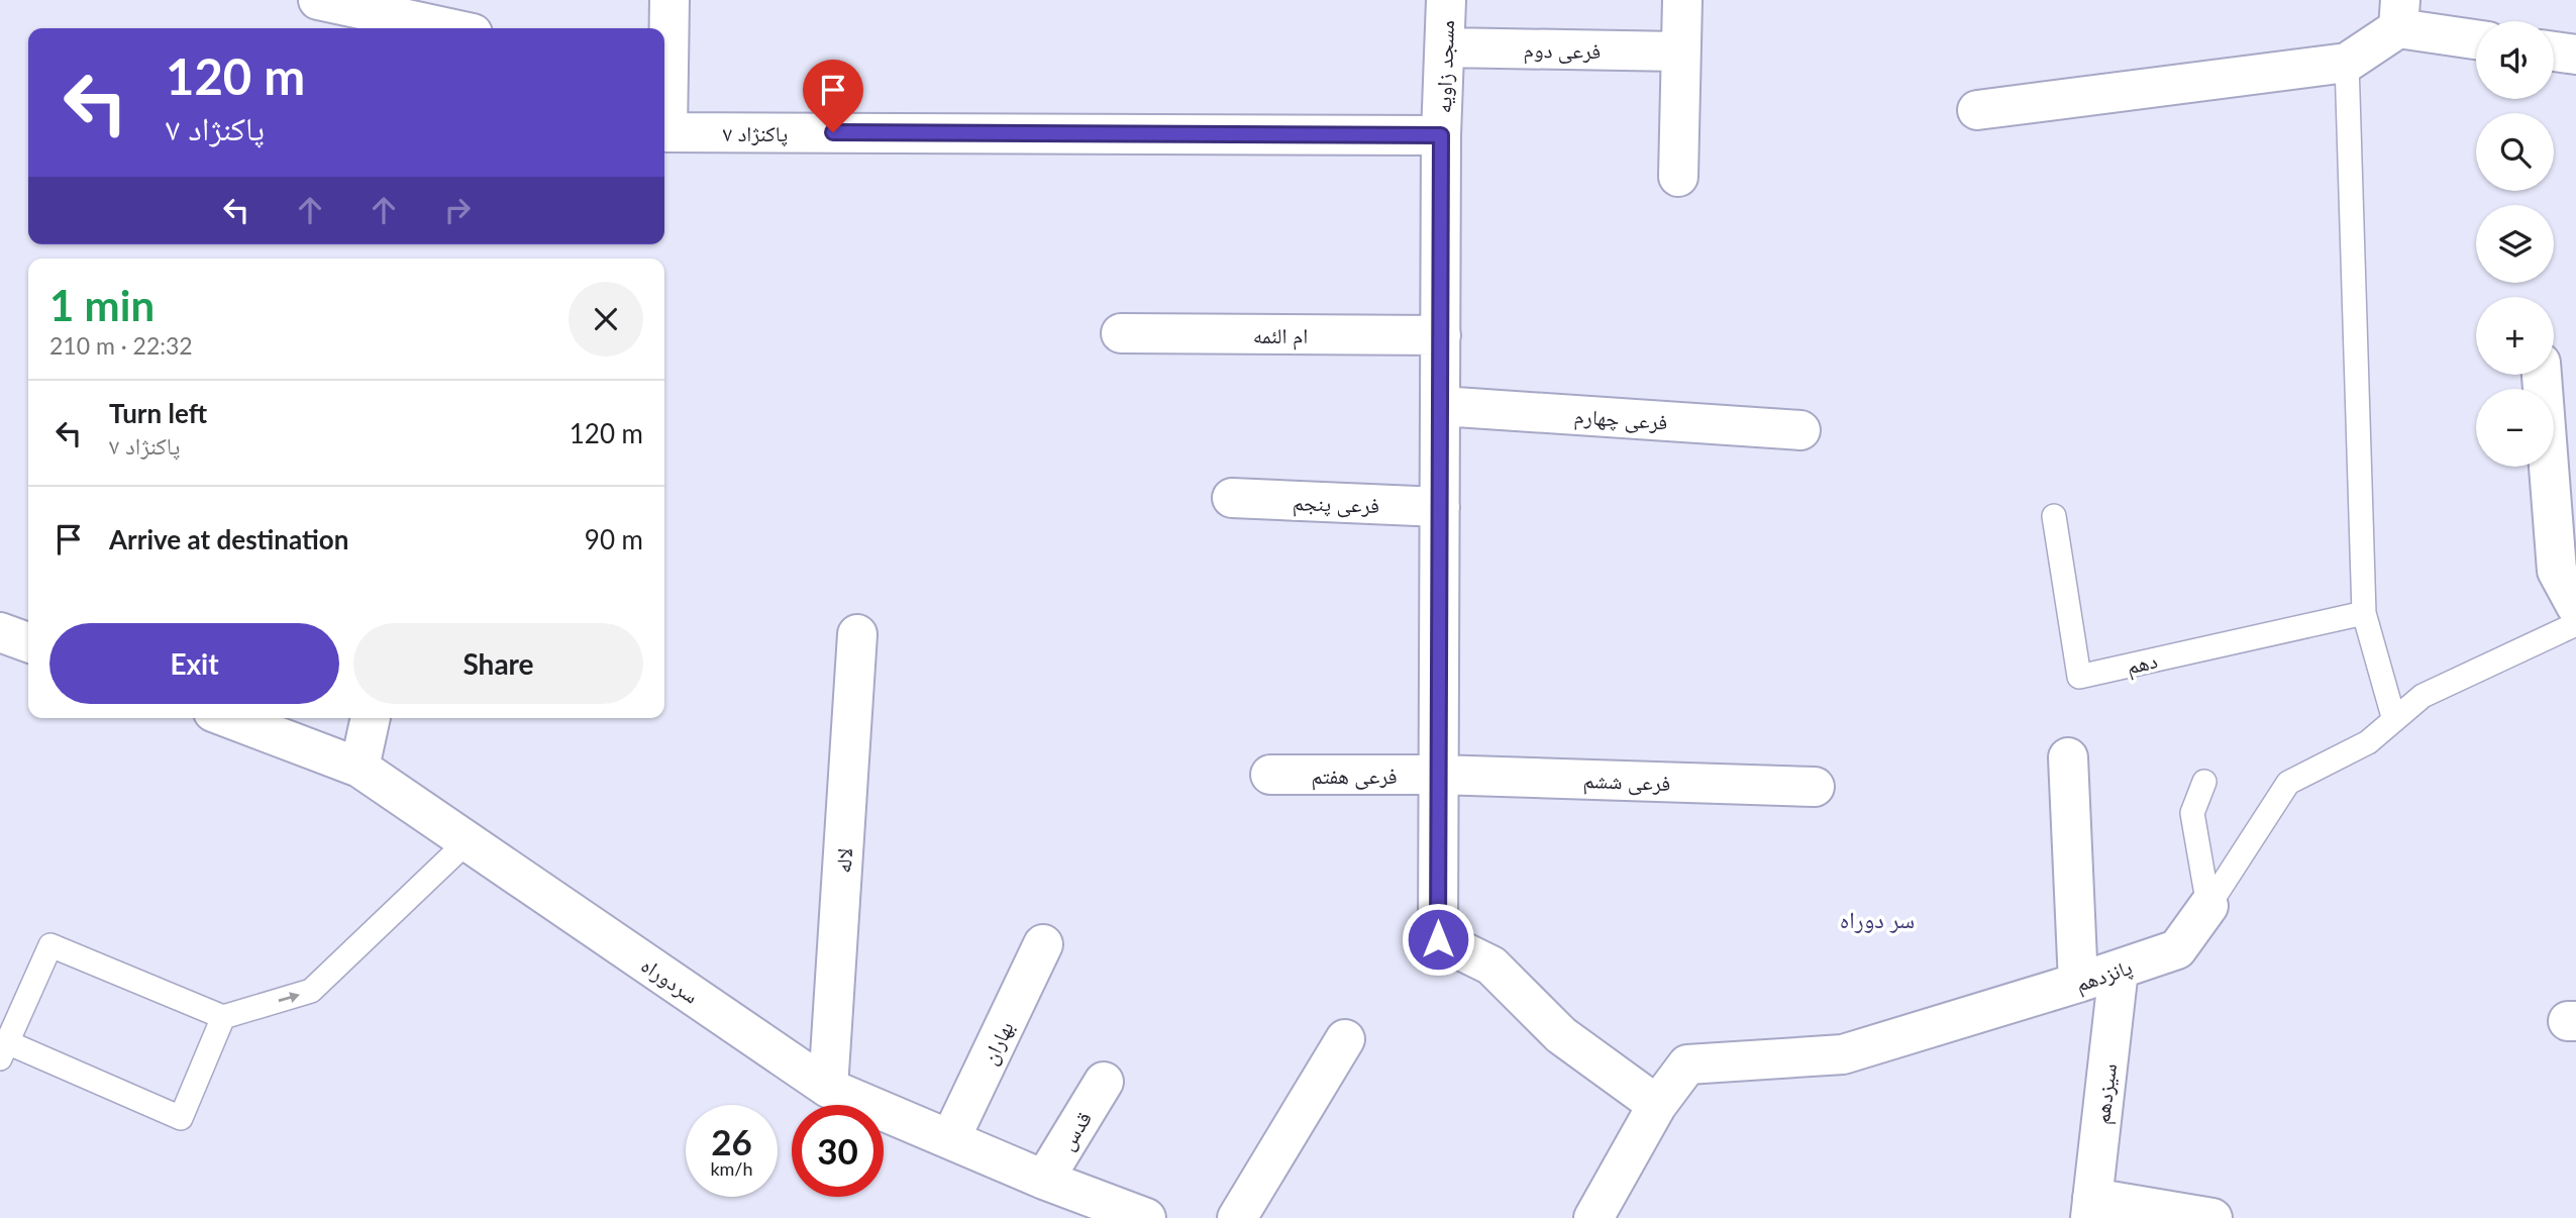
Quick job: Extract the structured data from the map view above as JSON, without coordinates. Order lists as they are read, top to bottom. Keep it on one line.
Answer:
{"streets":{"street":["فرعی دوم","مسجد زاویه","پاکنژاد ۷","ام الئمه","فرعی چهارم","فرعی پنجم","فرعی هفتم","فرعی ششم","لاله","پانزدهم","سردوراه","بهاران","سیزدهم","قدس"],"lane":["دهم"]},"crossings":[["فرعی دوم","مسجد زاویه"],["مسجد زاویه","پاکنژاد ۷"],["مسجد زاویه","ام الئمه"],["مسجد زاویه","فرعی چهارم"],["مسجد زاویه","فرعی پنجم"],["مسجد زاویه","فرعی هفتم"],["مسجد زاویه","فرعی ششم"],["مسجد زاویه","پانزدهم"],["فرعی هفتم","فرعی ششم"],["لاله","سردوراه"],["پانزدهم","سیزدهم"],["سردوراه","بهاران"],["سردوراه","قدس"]],"districts":["سر دوراه"],"page":{"map_buttons":["+","−"],"turn":["120 m","پاکنژاد ۷"],"heading":["1 min","210 m · 22:32"],"list":[{"name":"Turn left","note":"پاکنژاد ۷","value":"120 m"},{"name":"Arrive at destination","value":"90 m"}],"buttons":["Exit","Share"],"speed":"26 km/h","limit":"30"}}
